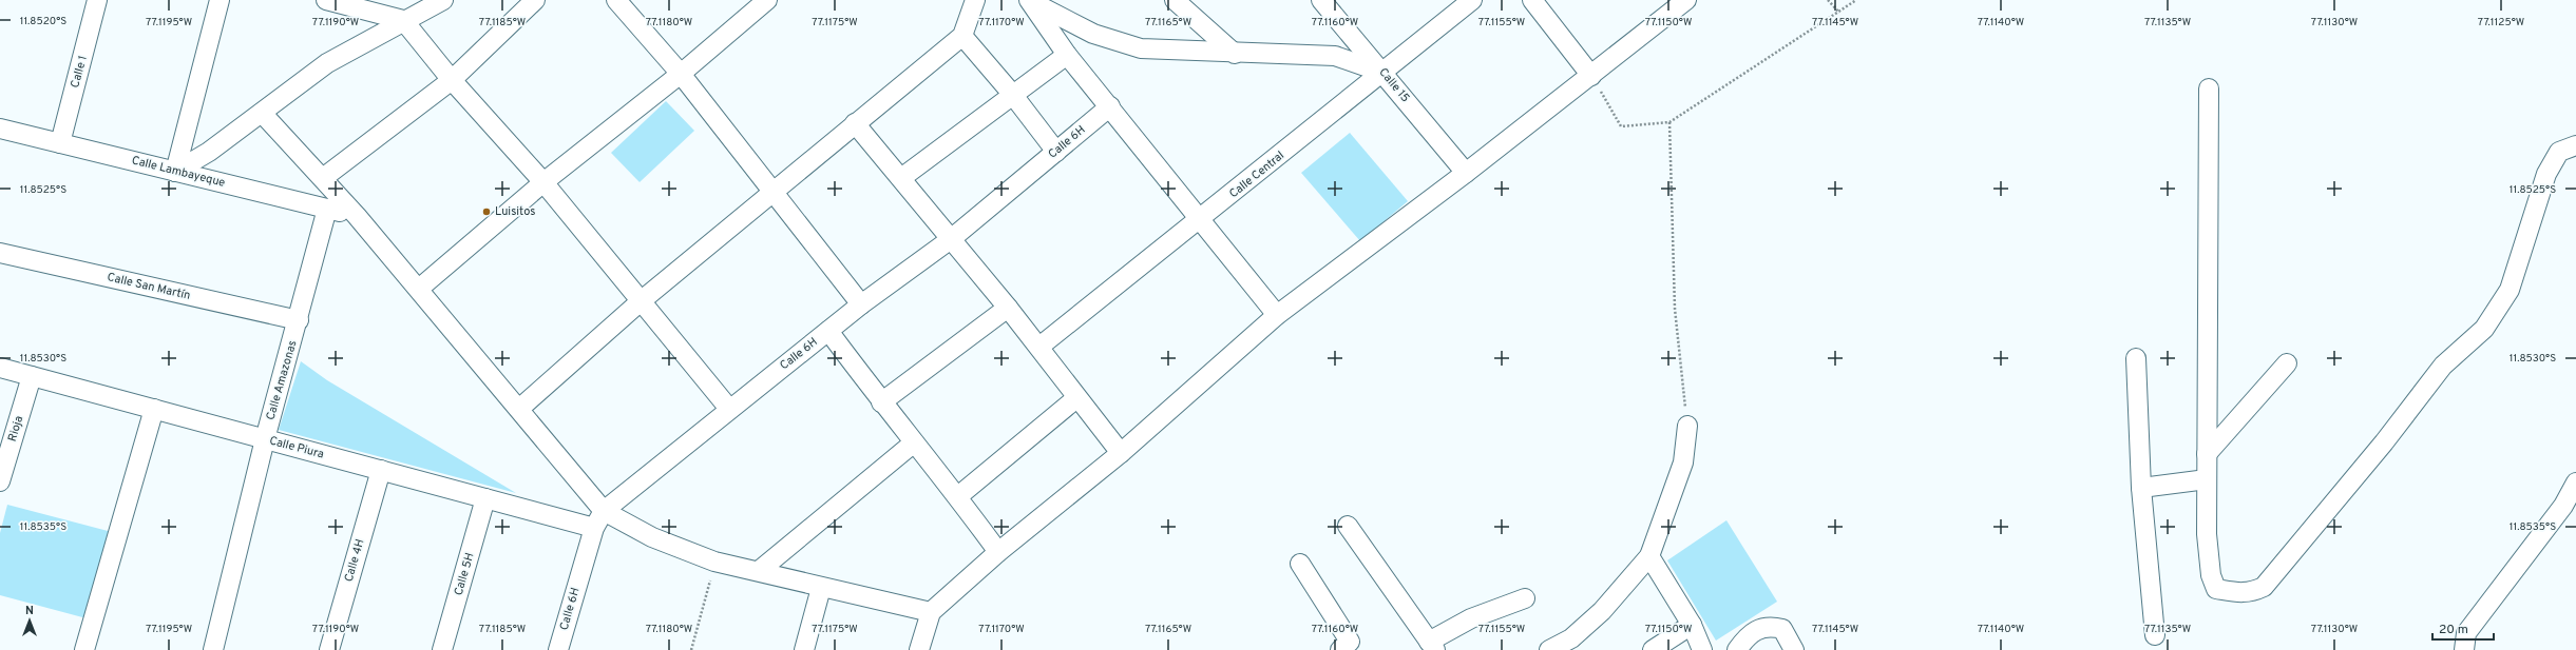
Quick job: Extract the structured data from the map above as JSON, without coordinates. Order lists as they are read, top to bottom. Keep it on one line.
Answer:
{"streets":{"street":["Calle 1","Calle 15","Calle 6H","Calle Lambayeque","Calle Central","Calle San Martín","Calle Amazonas","Rioja","Calle Piura","Calle 4H","Calle 5H"]},"crossings":[["Calle 1","Calle Lambayeque"],["Calle 15","Calle Central"],["Calle 6H","Calle Piura"],["Calle Lambayeque","Calle Amazonas"],["Calle San Martín","Calle Amazonas"],["Calle Amazonas","Calle Piura"],["Rioja","Calle Piura"],["Calle Piura","Calle 4H"],["Calle Piura","Calle 5H"]],"places":["Luisitos"],"scale_bar":"20 m","north":"top","coordinates":["11.8520°S","77.1195°W","77.1190°W","77.1185°W","77.1180°W","77.1175°W","77.1170°W","77.1165°W","77.1160°W","77.1155°W","77.1150°W","77.1145°W","77.1140°W","77.1135°W","77.1130°W","77.1125°W","11.8525°S","11.8530°S","11.8535°S"]}
